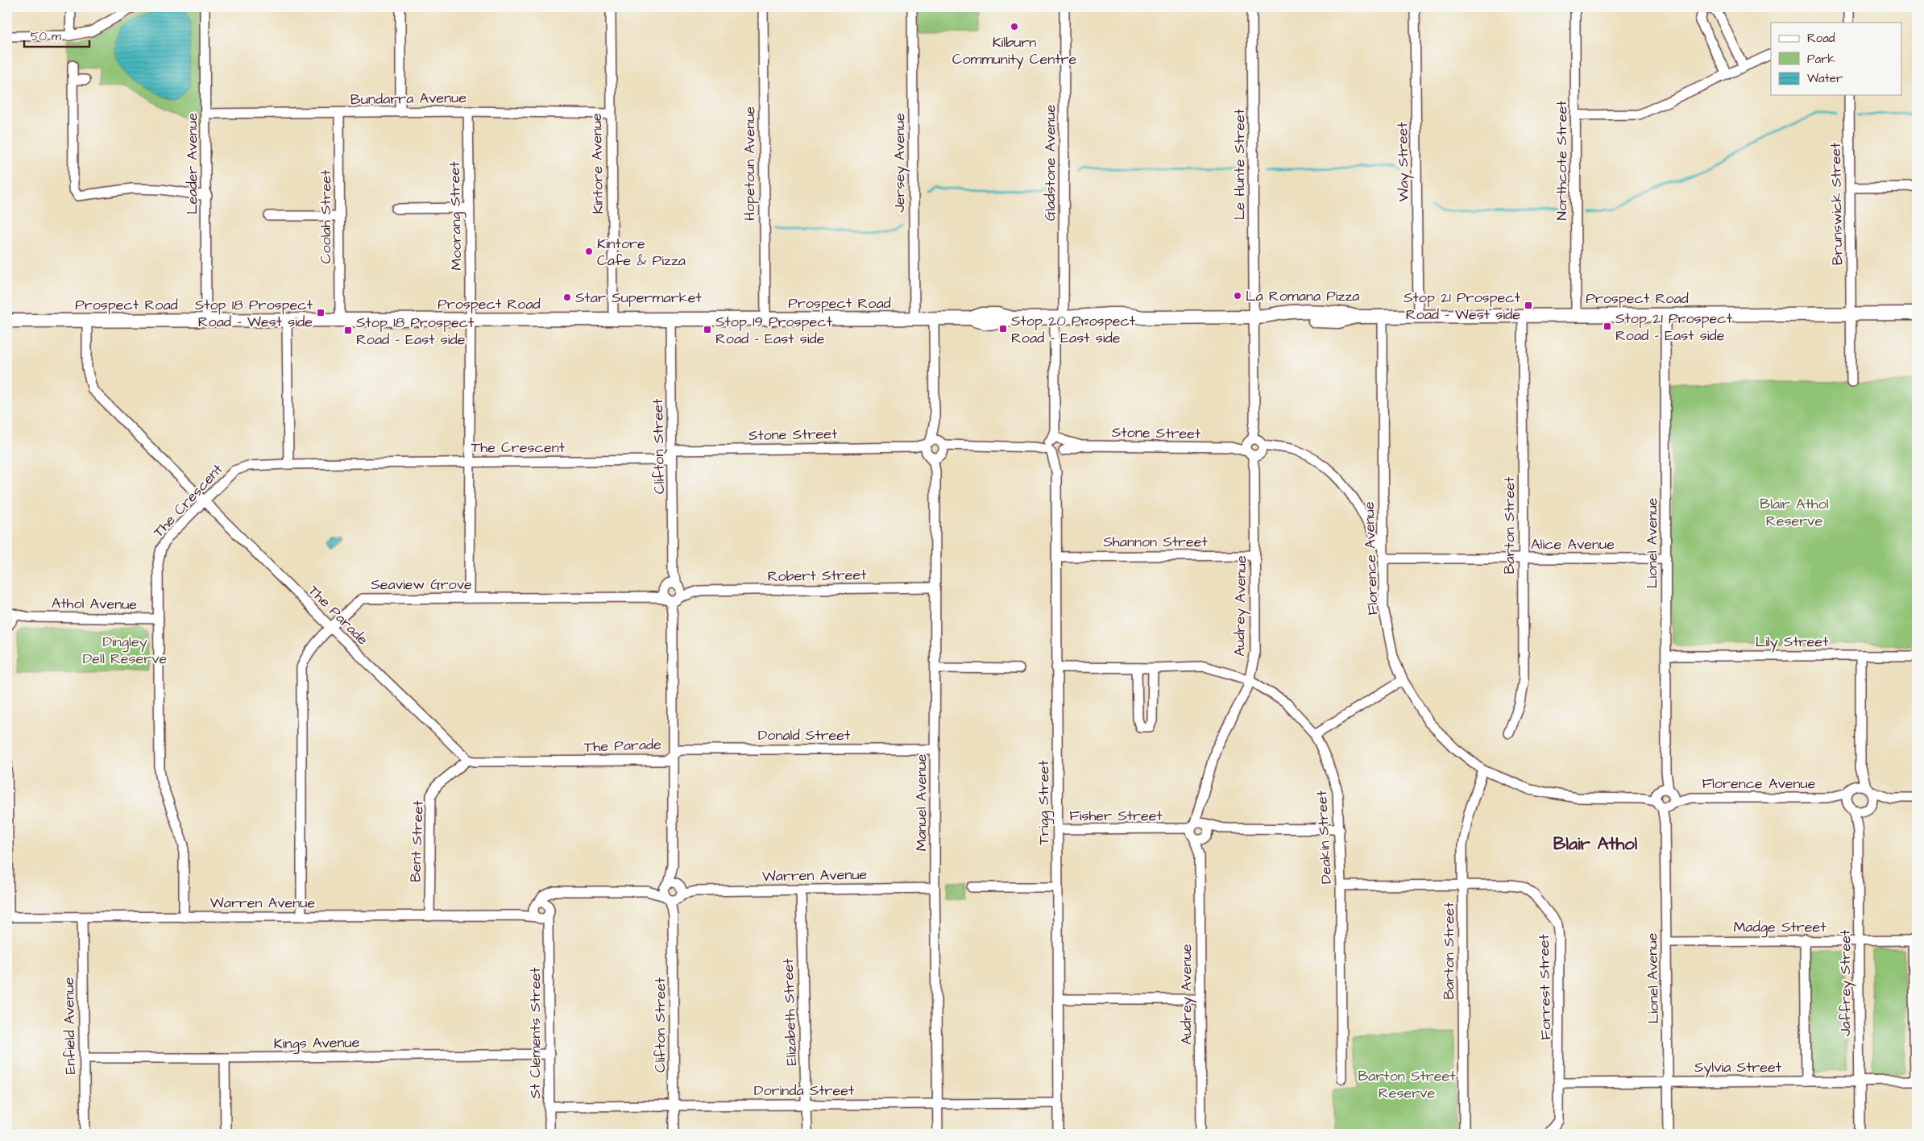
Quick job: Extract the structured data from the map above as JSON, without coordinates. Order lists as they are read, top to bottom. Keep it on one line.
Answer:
{"streets":{"main road":["Prospect Road"],"street":["Bundarra Avenue","Northcote Street","Way Street","Jersey Avenue","Gladstone Avenue","Leader Avenue","Kintore Avenue","Hopetoun Avenue","Le Hunte Street","Brunswick Street","Moorang Street","Coolah Street","Stone Street","Clifton Street","The Crescent","Barton Street","Shannon Street","Lionel Avenue","Alice Avenue","Florence Avenue","Robert Street","Seaview Grove","Athol Avenue","Audrey Avenue","The Parade","Lily Street","Donald Street","Manuel Avenue","Trigg Street","Fisher Street","Deakin Street","Bent Street","Warren Avenue","Madge Street","Jaffrey Street","Forrest Street","Elizabeth Street","Enfield Avenue","St Clements Street","Kings Avenue","Sylvia Street","Dorinda Street"]},"crossings":[["Bundarra Avenue","Leader Avenue"],["Bundarra Avenue","Kintore Avenue"],["Bundarra Avenue","Moorang Street"],["Bundarra Avenue","Coolah Street"],["Northcote Street","Prospect Road"],["Way Street","Prospect Road"],["Jersey Avenue","Prospect Road"],["Gladstone Avenue","Prospect Road"],["Gladstone Avenue","Trigg Street"],["Leader Avenue","Prospect Road"],["Kintore Avenue","Prospect Road"],["Hopetoun Avenue","Prospect Road"],["Le Hunte Street","Prospect Road"],["Le Hunte Street","Audrey Avenue"],["Brunswick Street","Prospect Road"],["Moorang Street","Prospect Road"],["Moorang Street","The Crescent"],["Moorang Street","Seaview Grove"],["Coolah Street","Prospect Road"],["Prospect Road","Clifton Street"],["Prospect Road","Barton Street"],["Prospect Road","Lionel Avenue"],["Prospect Road","Florence Avenue"],["Prospect Road","Audrey Avenue"],["Prospect Road","The Parade"],["Prospect Road","Trigg Street"],["Stone Street","Clifton Street"],["Stone Street","The Crescent"],["Stone Street","Florence Avenue"],["Stone Street","Audrey Avenue"],["Stone Street","Manuel Avenue"],["Stone Street","Trigg Street"],["Clifton Street","The Crescent"],["Clifton Street","Robert Street"],["Clifton Street","Seaview Grove"],["Clifton Street","The Parade"],["Clifton Street","Donald Street"],["Clifton Street","Warren Avenue"],["Clifton Street","Dorinda Street"],["The Crescent","Athol Avenue"],["The Crescent","The Parade"],["The Crescent","Warren Avenue"],["Barton Street","Alice Avenue"],["Barton Street","Florence Avenue"],["Barton Street","Forrest Street"],["Shannon Street","Audrey Avenue"],["Shannon Street","Trigg Street"],["Lionel Avenue","Alice Avenue"],["Lionel Avenue","Florence Avenue"],["Lionel Avenue","Lily Street"],["Lionel Avenue","Madge Street"],["Lionel Avenue","Sylvia Street"],["Alice Avenue","Florence Avenue"],["Florence Avenue","Jaffrey Street"],["Robert Street","Seaview Grove"],["Robert Street","Manuel Avenue"],["Seaview Grove","The Parade"],["Seaview Grove","Warren Avenue"],["Audrey Avenue","Fisher Street"],["Audrey Avenue","Deakin Street"],["The Parade","Donald Street"],["The Parade","Bent Street"],["Donald Street","Manuel Avenue"],["Manuel Avenue","Warren Avenue"],["Manuel Avenue","Dorinda Street"],["Trigg Street","Fisher Street"],["Trigg Street","Deakin Street"],["Trigg Street","Dorinda Street"],["Fisher Street","Deakin Street"],["Deakin Street","Forrest Street"],["Bent Street","Warren Avenue"],["Warren Avenue","Elizabeth Street"],["Warren Avenue","Enfield Avenue"],["Warren Avenue","St Clements Street"],["Madge Street","Jaffrey Street"],["Jaffrey Street","Sylvia Street"],["Forrest Street","Sylvia Street"],["Elizabeth Street","Dorinda Street"],["Enfield Avenue","Kings Avenue"],["St Clements Street","Kings Avenue"],["St Clements Street","Dorinda Street"]],"districts":["Blair Athol"],"parks":["Blair Athol Reserve","Dingley Dell Reserve","Barton Street Reserve"],"places":{"other":["Kilburn Community Centre","Kintore Cafe & Pizza","La Romana Pizza","Star Supermarket"],"transit":["Stop 21 Prospect Road - West side","Stop 18 Prospect Road - West side","Stop 21 Prospect Road - East side","Stop 20 Prospect Road - East side","Stop 19 Prospect Road - East side","Stop 18 Prospect Road - East side"]},"legend":["Road","Park","Water"],"scale_bar":"50 m"}
